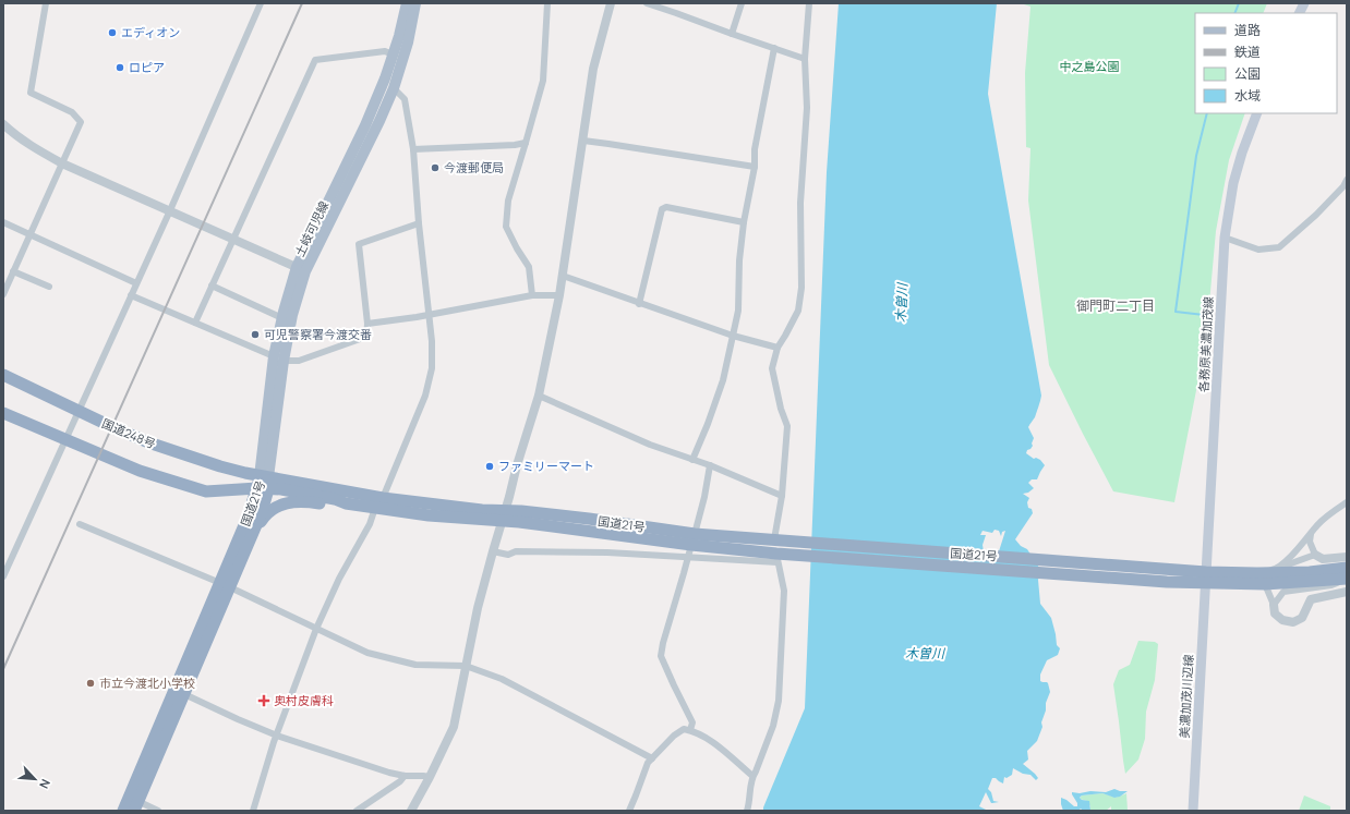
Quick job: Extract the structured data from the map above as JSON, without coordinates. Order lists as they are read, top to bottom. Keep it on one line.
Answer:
{"streets":{"highway":["国道248号","国道21号"],"main road":["土岐可児線","各務原美濃加茂線","美濃加茂川辺線"]},"crossings":[["土岐可児線","国道248号"],["土岐可児線","国道21号"],["各務原美濃加茂線","国道21号"],["各務原美濃加茂線","美濃加茂川辺線"],["国道248号","国道21号"],["国道21号","美濃加茂川辺線"]],"districts":["御門町二丁目"],"water":["木曽川"],"parks":["中之島公園"],"places":{"other":["エディオン","ロピア","今渡郵便局","可児警察署今渡交番","ファミリーマート","市立今渡北小学校"],"health":["奥村皮膚科"]},"legend":["道路","鉄道","公園","水域"],"north":"bottom right"}
